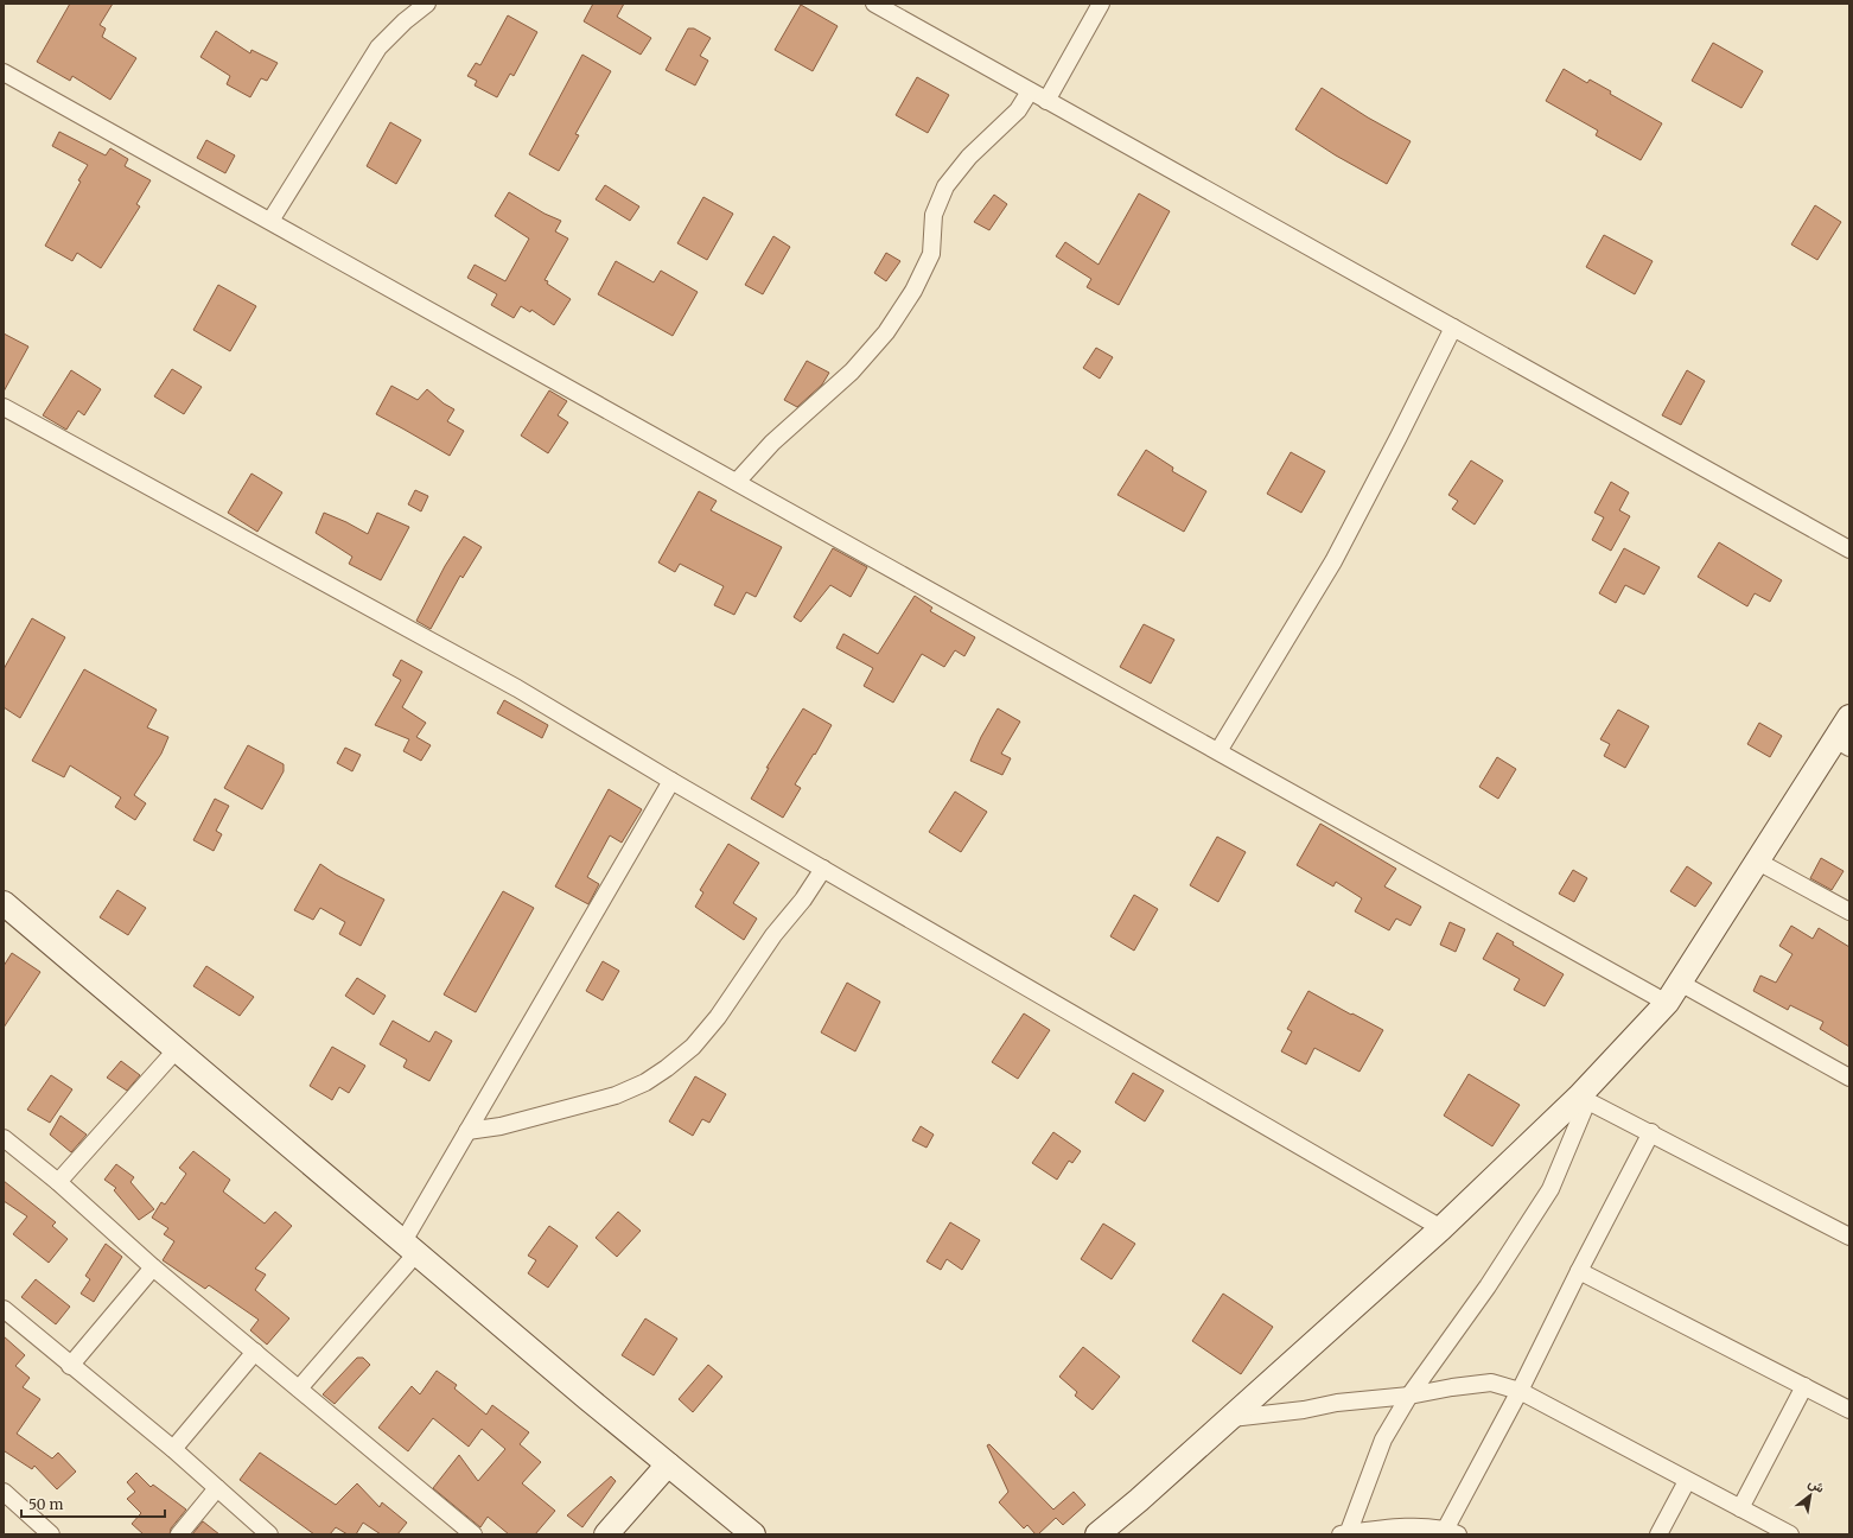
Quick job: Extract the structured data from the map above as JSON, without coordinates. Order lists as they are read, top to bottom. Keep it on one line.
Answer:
{"scale_bar":"50 m","north":"top right"}
